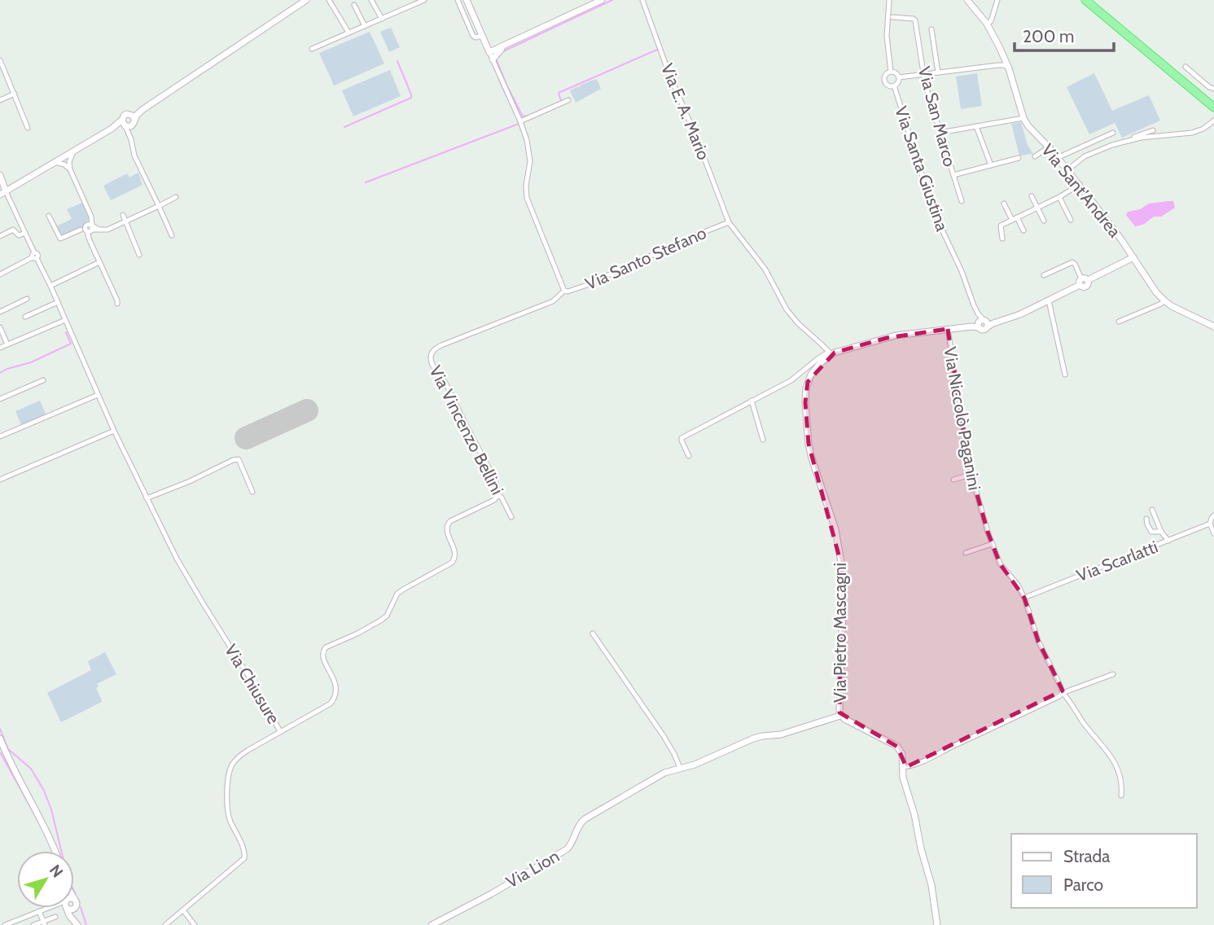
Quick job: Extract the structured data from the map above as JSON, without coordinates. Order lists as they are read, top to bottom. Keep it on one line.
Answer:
{"streets":{"street":["Via E. A. Mario","Via San Marco","Via Santa Giustina","Via Sant'Andrea","Via Santo Stefano","Via Niccolò Paganini","Via Vincenzo Bellini","Via Scarlatti","Via Pietro Mascagni","Via Chiusure","Via Lion"]},"crossings":[["Via E. A. Mario","Via Santo Stefano"],["Via Santa Giustina","Via Pietro Mascagni"],["Via Sant'Andrea","Via Pietro Mascagni"],["Via Santo Stefano","Via Vincenzo Bellini"],["Via Santo Stefano","Via Pietro Mascagni"],["Via Niccolò Paganini","Via Scarlatti"],["Via Niccolò Paganini","Via Pietro Mascagni"],["Via Pietro Mascagni","Via Lion"]],"legend":["Strada","Parco"],"scale_bar":"200 m","north":"top right"}
